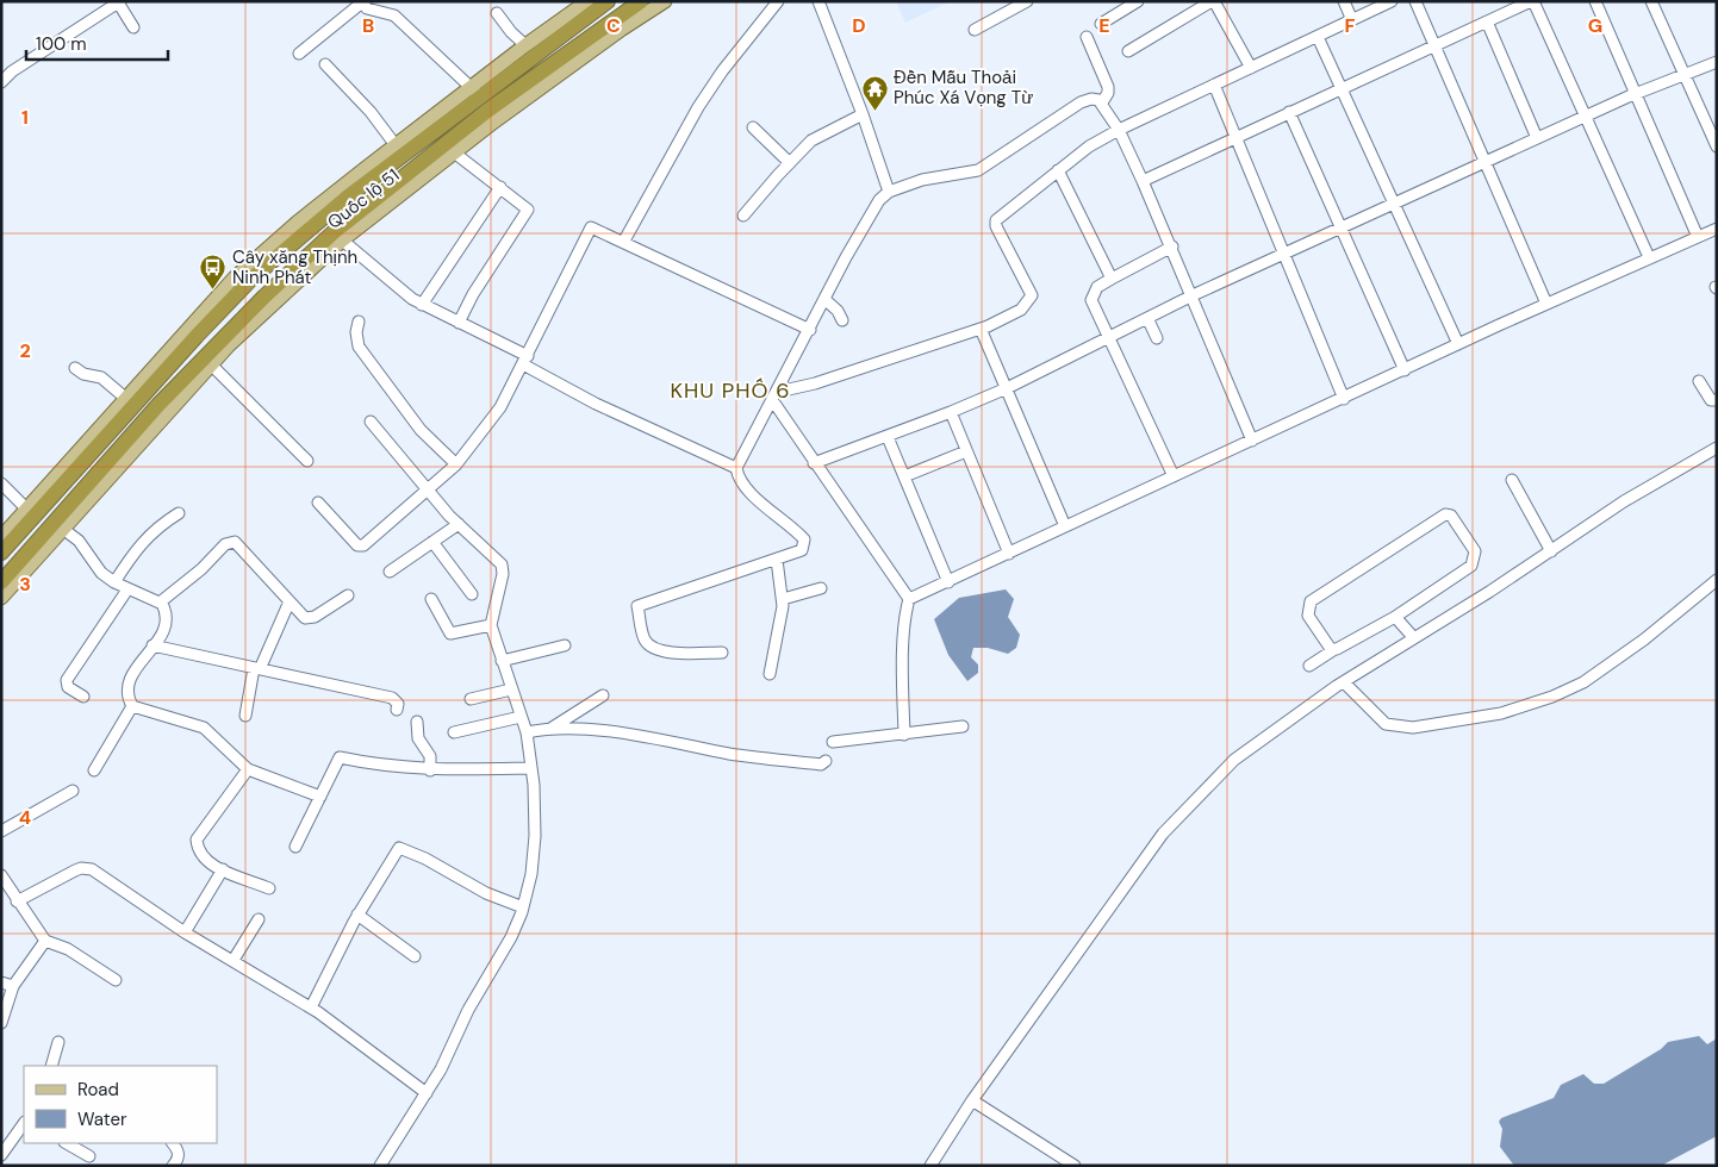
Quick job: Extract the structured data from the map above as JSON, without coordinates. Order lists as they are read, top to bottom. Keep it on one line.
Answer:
{"streets":{"highway":["Quốc lộ 51"]},"districts":["KHU PHỐ 6"],"places":{"temple":["Đền Mẫu Thoải Phúc Xá Vọng Từ"],"bus stop":["Cây xăng Thịnh Ninh Phát"]},"legend":["Road","Water"],"scale_bar":"100 m","grid":{"columns":["B","C","D","E","F","G"],"rows":["1","2","3","4"]}}
